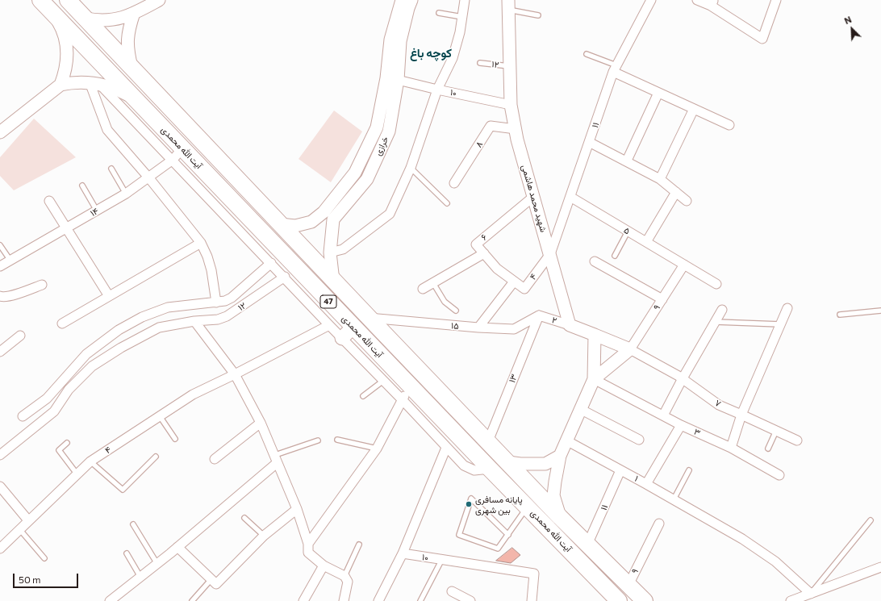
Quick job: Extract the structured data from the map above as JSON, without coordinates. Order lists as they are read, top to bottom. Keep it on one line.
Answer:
{"streets":{"highway":["آیت الله محمدی","47"],"street":["۱۲","۱۰","۱۱","۸","خرازی","شهید محمد هاشمی","۱۴","۵","۶","۴","۹","۲","۱۵","۱۳","۷","۳","۱"]},"crossings":[["۱۲","آیت الله محمدی"],["۱۲","شهید محمد هاشمی"],["۱۰","خرازی"],["۱۰","شهید محمد هاشمی"],["۱۱","آیت الله محمدی"],["۱۱","شهید محمد هاشمی"],["۱۱","۵"],["۱۱","۴"],["۱۱","۱"],["۸","شهید محمد هاشمی"],["خرازی","آیت الله محمدی"],["آیت الله محمدی","۱۴"],["آیت الله محمدی","۹"],["آیت الله محمدی","۱۵"],["آیت الله محمدی","۱۳"],["شهید محمد هاشمی","۶"],["شهید محمد هاشمی","۴"],["شهید محمد هاشمی","۲"],["۵","۹"],["۶","۴"],["۹","۷"],["۲","۱۵"],["۲","۱۳"],["۱۵","۱۳"],["۳","۱"]],"districts":["کوچه باغ"],"places":["پایانه مسافری بین شهری"],"scale_bar":"50 m","north":"top left"}
